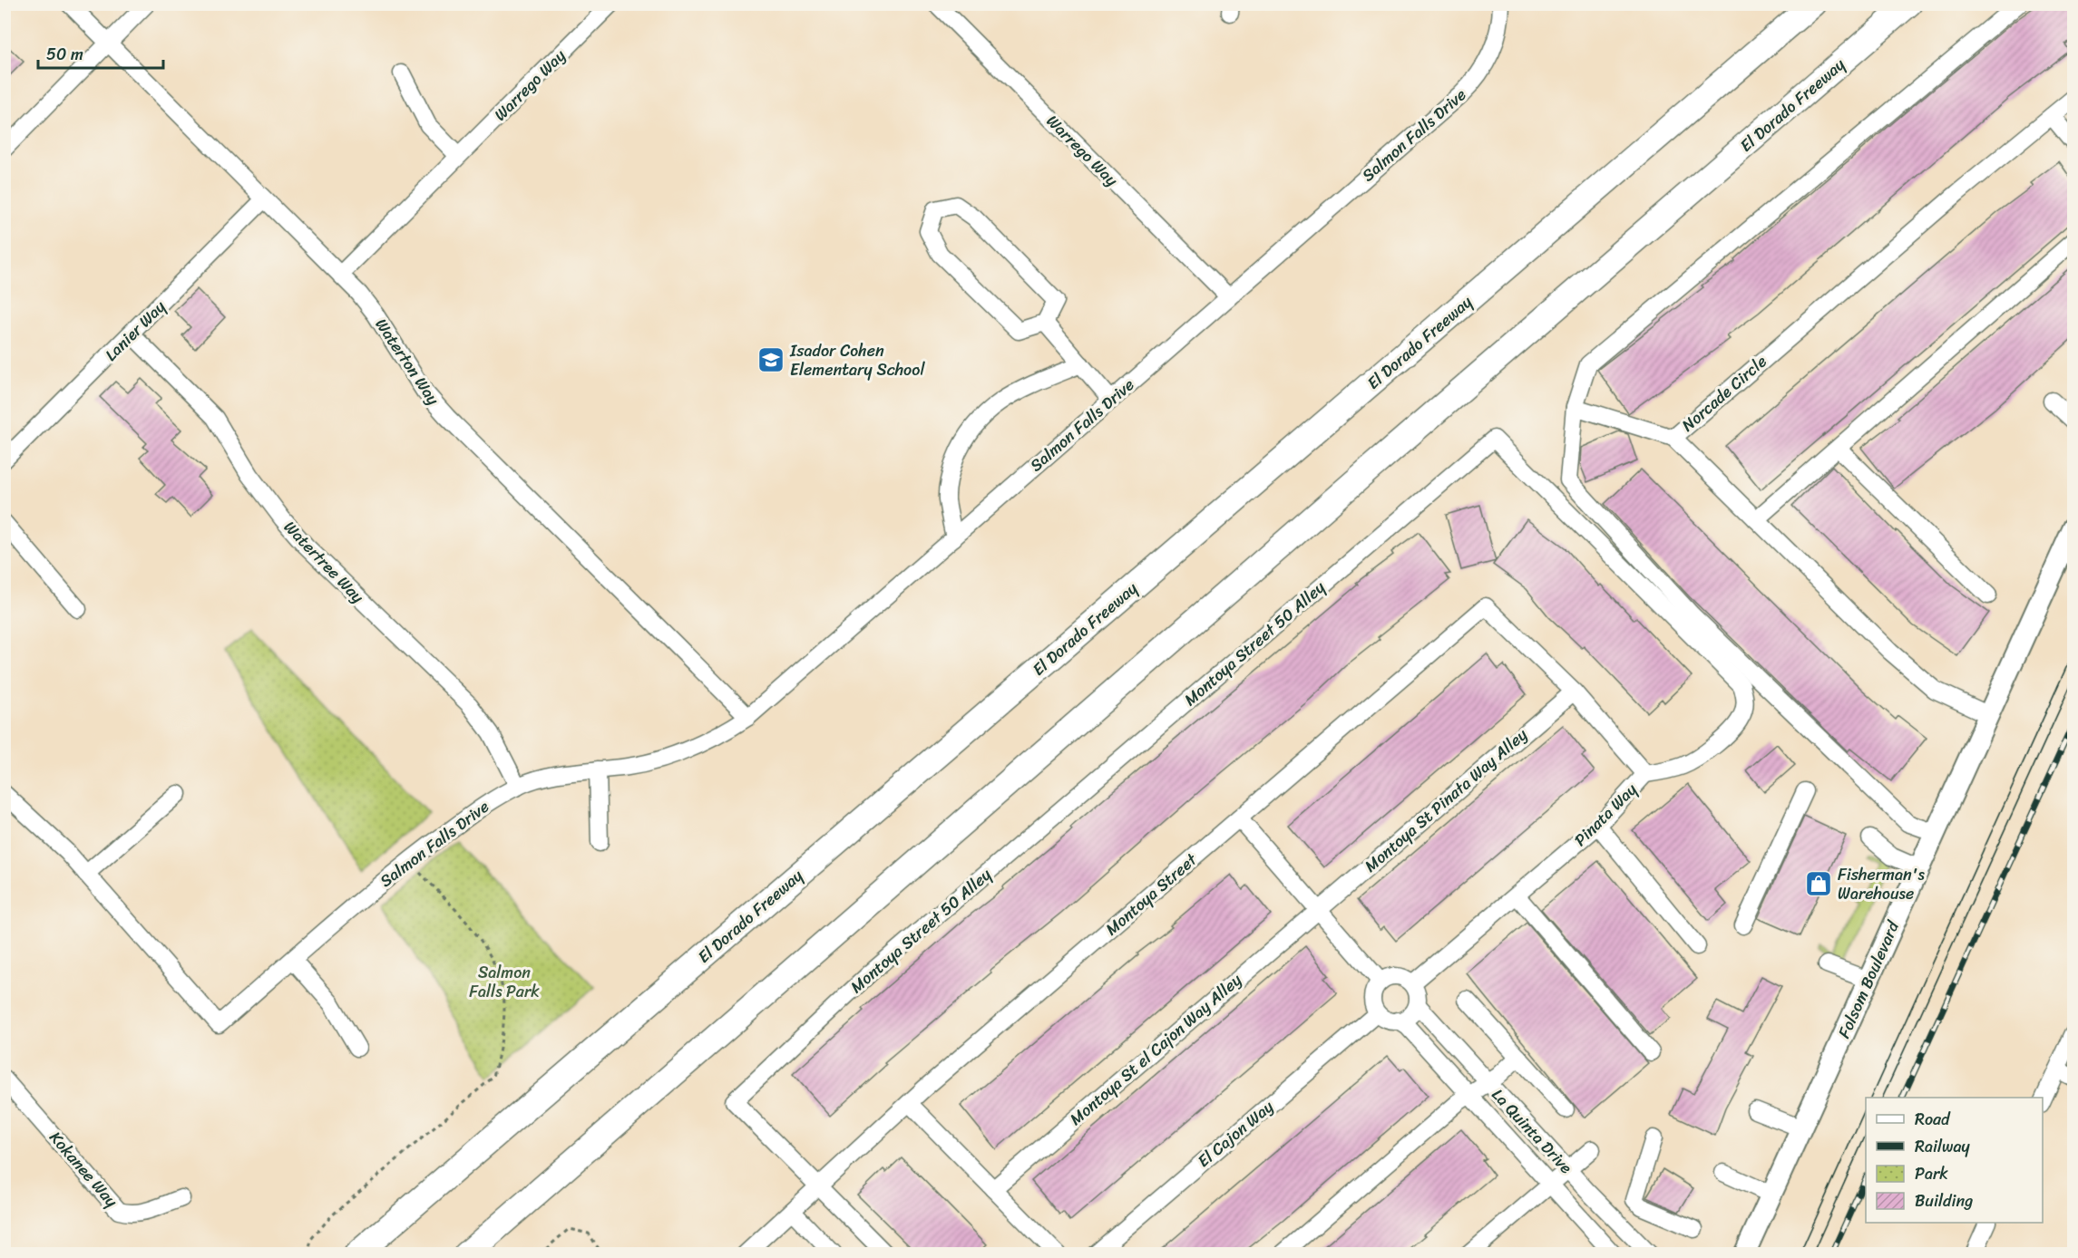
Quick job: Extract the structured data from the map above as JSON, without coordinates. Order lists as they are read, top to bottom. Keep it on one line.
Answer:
{"streets":{"highway":["El Dorado Freeway"],"main road":["Folsom Boulevard"],"street":["Warrego Way","Salmon Falls Drive","Lanier Way","Waterton Way","Norcade Circle","Watertree Way","Montoya Street 50 Alley","Montoya St Pinata Way Alley","Pinata Way","Montoya Street","Montoya St el Cajon Way Alley","La Quinta Drive","El Cajon Way","Kokanee Way"]},"crossings":[["Warrego Way","Salmon Falls Drive"],["Warrego Way","Waterton Way"],["Salmon Falls Drive","Waterton Way"],["Salmon Falls Drive","Watertree Way"],["Lanier Way","Waterton Way"],["Lanier Way","Watertree Way"],["Norcade Circle","Folsom Boulevard"],["Montoya Street 50 Alley","Pinata Way"],["Montoya Street 50 Alley","Montoya Street"],["Montoya St Pinata Way Alley","Pinata Way"],["Montoya St Pinata Way Alley","Montoya St el Cajon Way Alley"],["Pinata Way","Montoya Street"],["Pinata Way","La Quinta Drive"],["Pinata Way","El Cajon Way"],["La Quinta Drive","El Cajon Way"]],"parks":["Salmon Falls Park"],"places":{"school or university":["Isador Cohen Elementary School"],"shop":["Fisherman's Warehouse"]},"legend":["Road","Railway","Park","Building"],"scale_bar":"50 m"}
